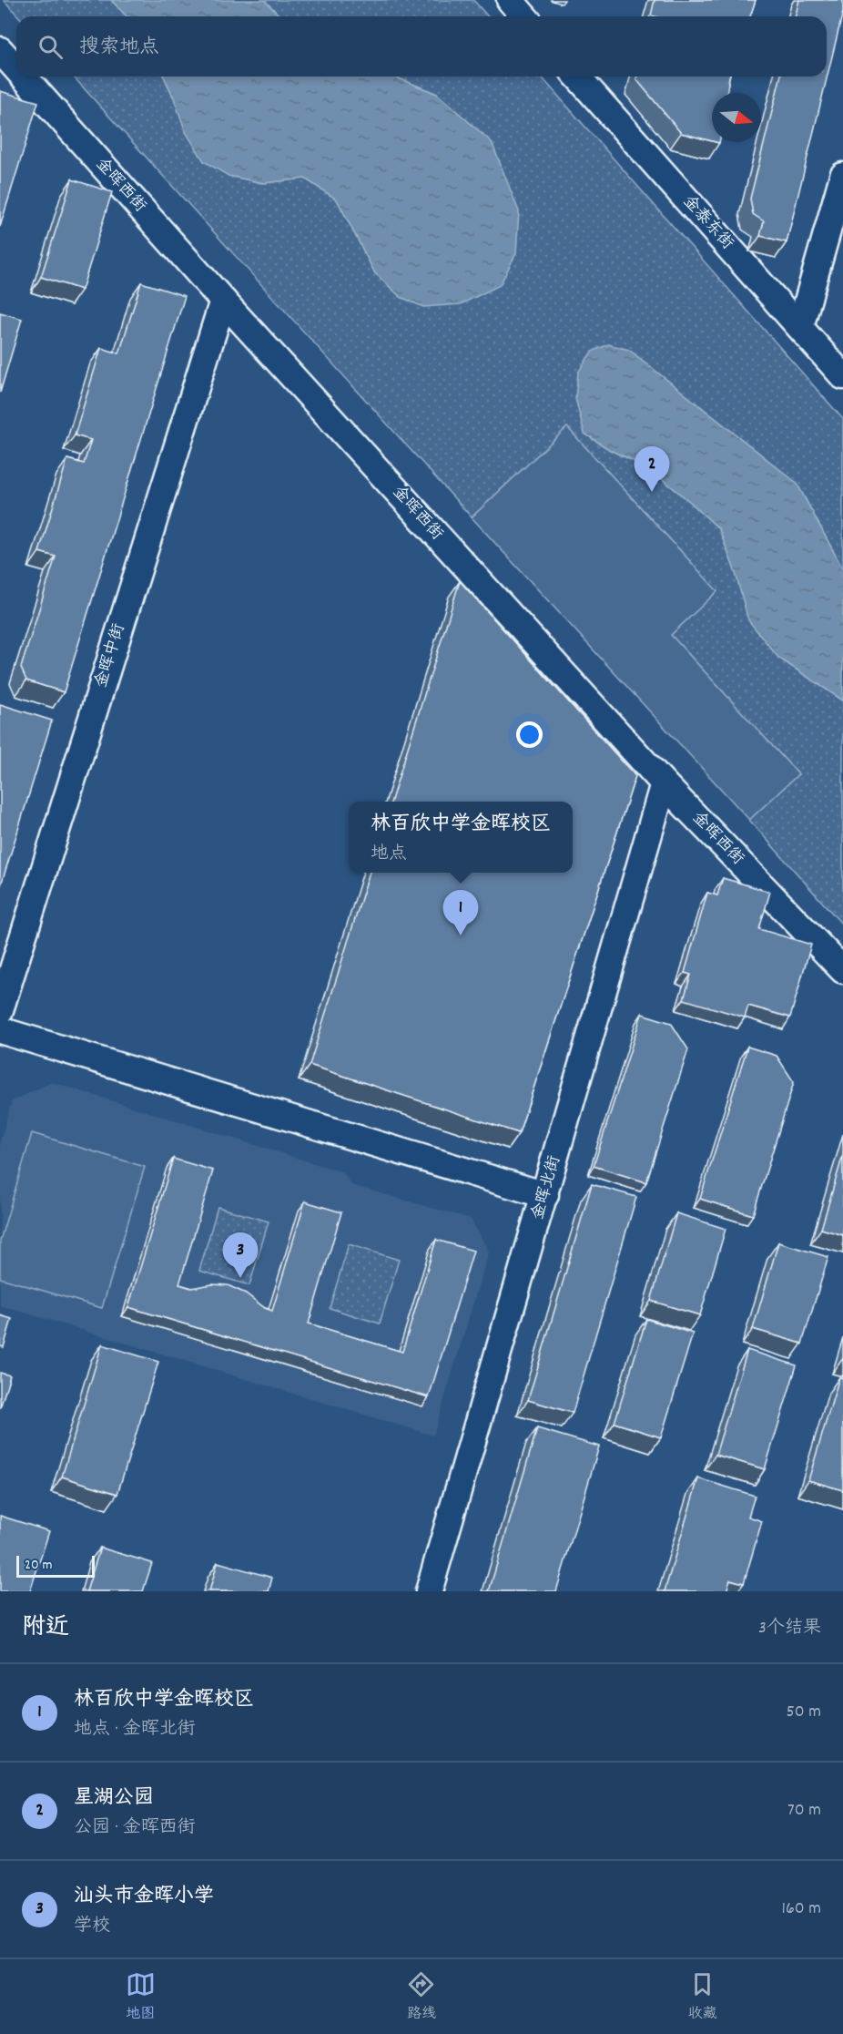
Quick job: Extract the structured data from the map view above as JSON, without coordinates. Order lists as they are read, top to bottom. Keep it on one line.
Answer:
{"streets":{"street":["金晖西街","金泰东街","金晖中街","金晖北街"]},"crossings":[["金晖西街","金晖中街"],["金晖西街","金晖北街"]],"scale_bar":"20 m","north":"right","page":{"search":"搜索地点","pins":["2","1","3"],"popup":["林百欣中学金晖校区","地点"],"scale":"20 m","heading":["附近","3个结果"],"list":[{"mark":"1","name":"林百欣中学金晖校区","note":"地点 · 金晖北街","value":"50 m"},{"mark":"2","name":"星湖公园","note":"公园 · 金晖西街","value":"70 m"},{"mark":"3","name":"汕头市金晖小学","note":"学校","value":"160 m"}],"nav":["地图","路线","收藏"]}}
